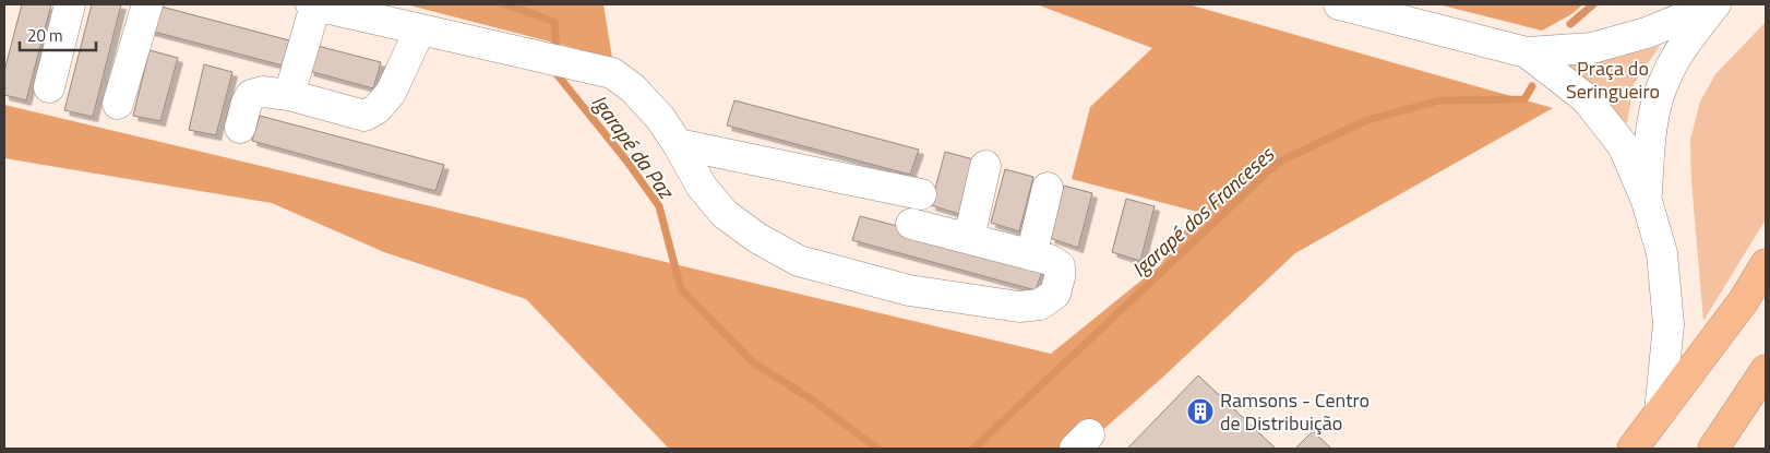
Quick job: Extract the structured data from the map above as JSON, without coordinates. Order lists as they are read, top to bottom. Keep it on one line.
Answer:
{"water":["Igarapé da Paz","Igarapé dos Franceses"],"parks":["Praça do Seringueiro"],"places":{"building":["Ramsons - Centro de Distribuição"]},"scale_bar":"20 m"}
